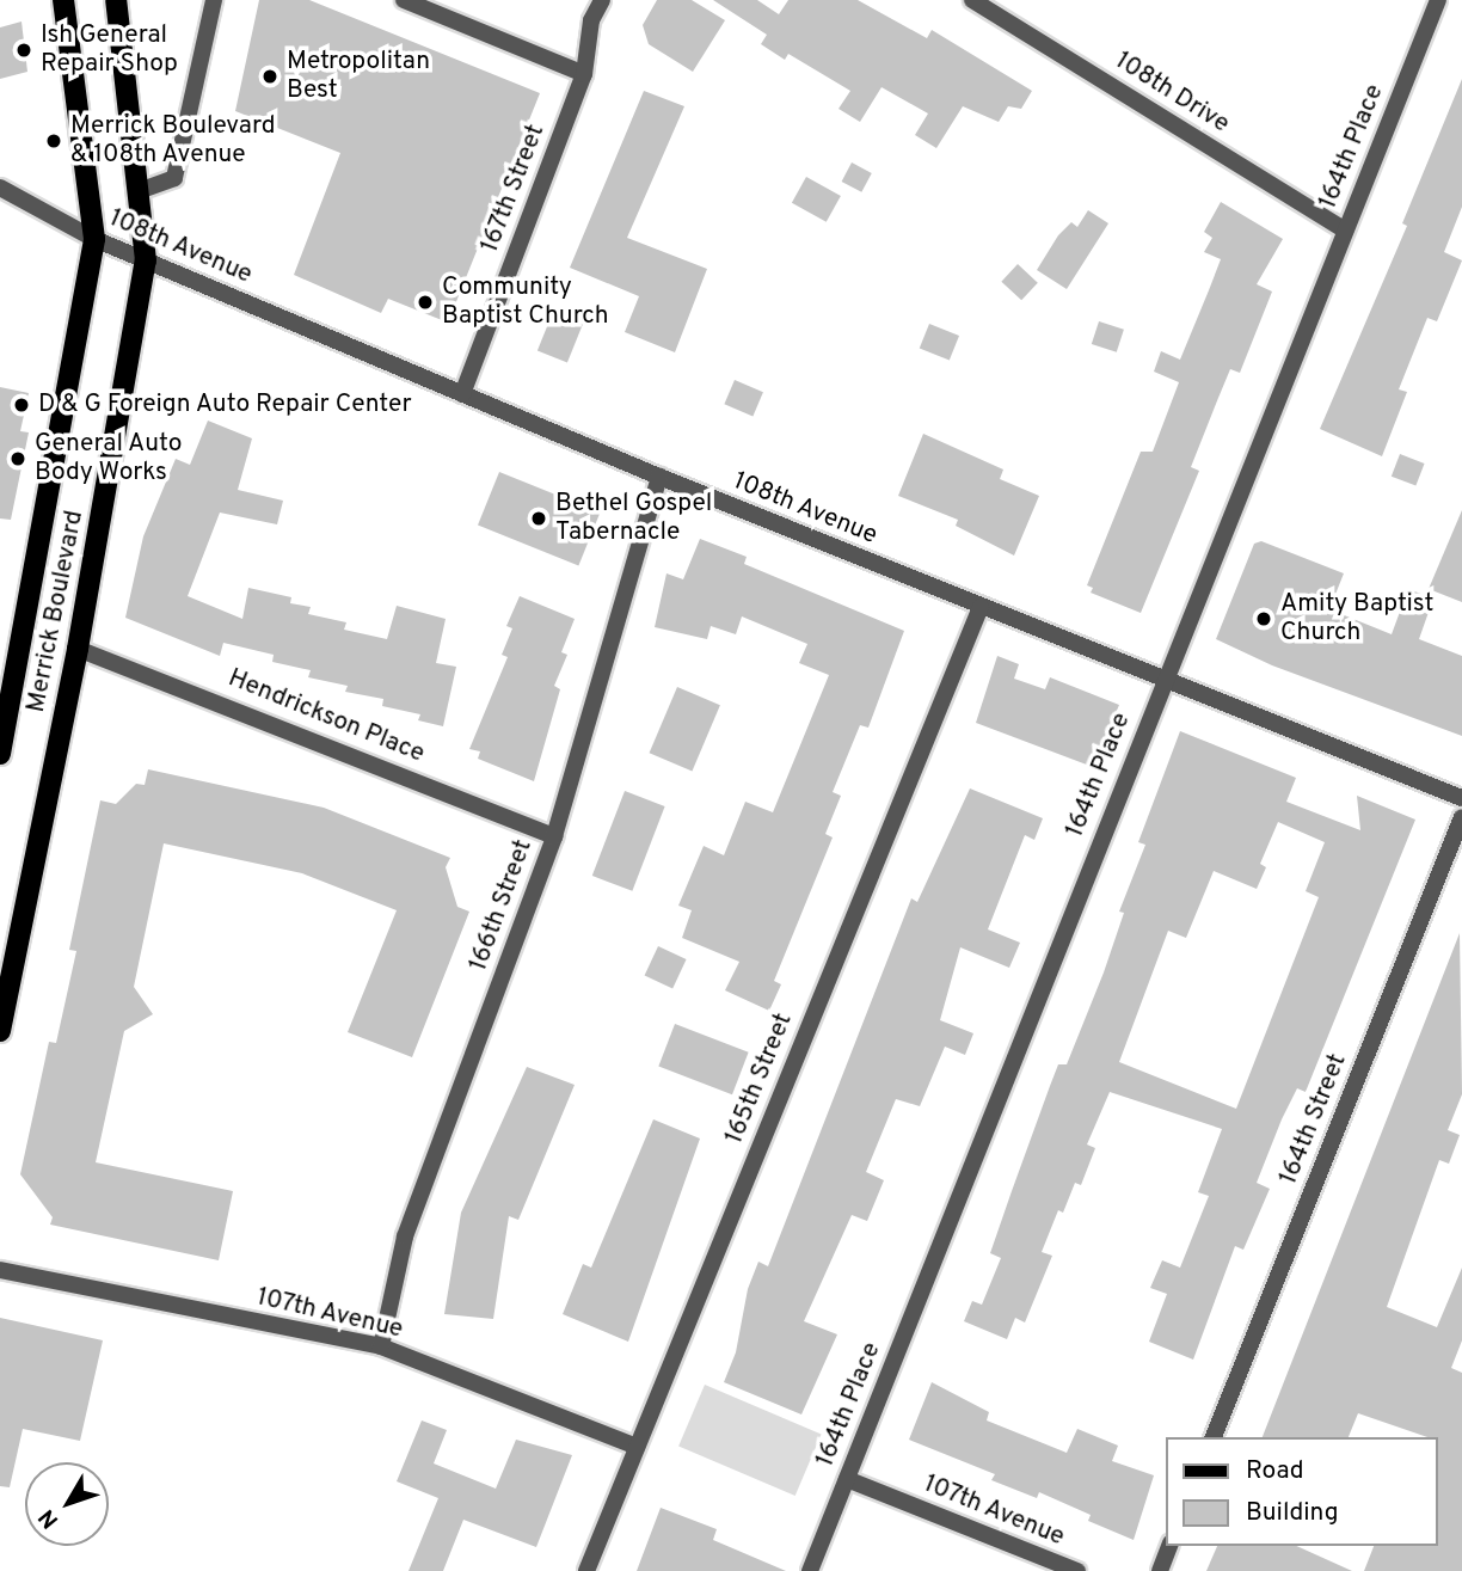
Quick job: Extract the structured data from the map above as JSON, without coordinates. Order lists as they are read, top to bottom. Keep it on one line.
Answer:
{"streets":{"main road":["Merrick Boulevard"],"street":["108th Drive","164th Place","167th Street","108th Avenue","Hendrickson Place","166th Street","165th Street","164th Street","107th Avenue"]},"crossings":[["108th Drive","164th Place"],["164th Place","108th Avenue"],["164th Place","107th Avenue"],["167th Street","108th Avenue"],["108th Avenue","Merrick Boulevard"],["108th Avenue","166th Street"],["108th Avenue","165th Street"],["Merrick Boulevard","Hendrickson Place"],["Hendrickson Place","166th Street"],["166th Street","107th Avenue"],["165th Street","107th Avenue"]],"places":["Ish General Repair Shop","Metropolitan Best","Merrick Boulevard & 108th Avenue","Community Baptist Church","D & G Foreign Auto Repair Center","General Auto Body Works","Bethel Gospel Tabernacle","Amity Baptist Church"],"legend":["Road","Building"],"north":"bottom left"}
